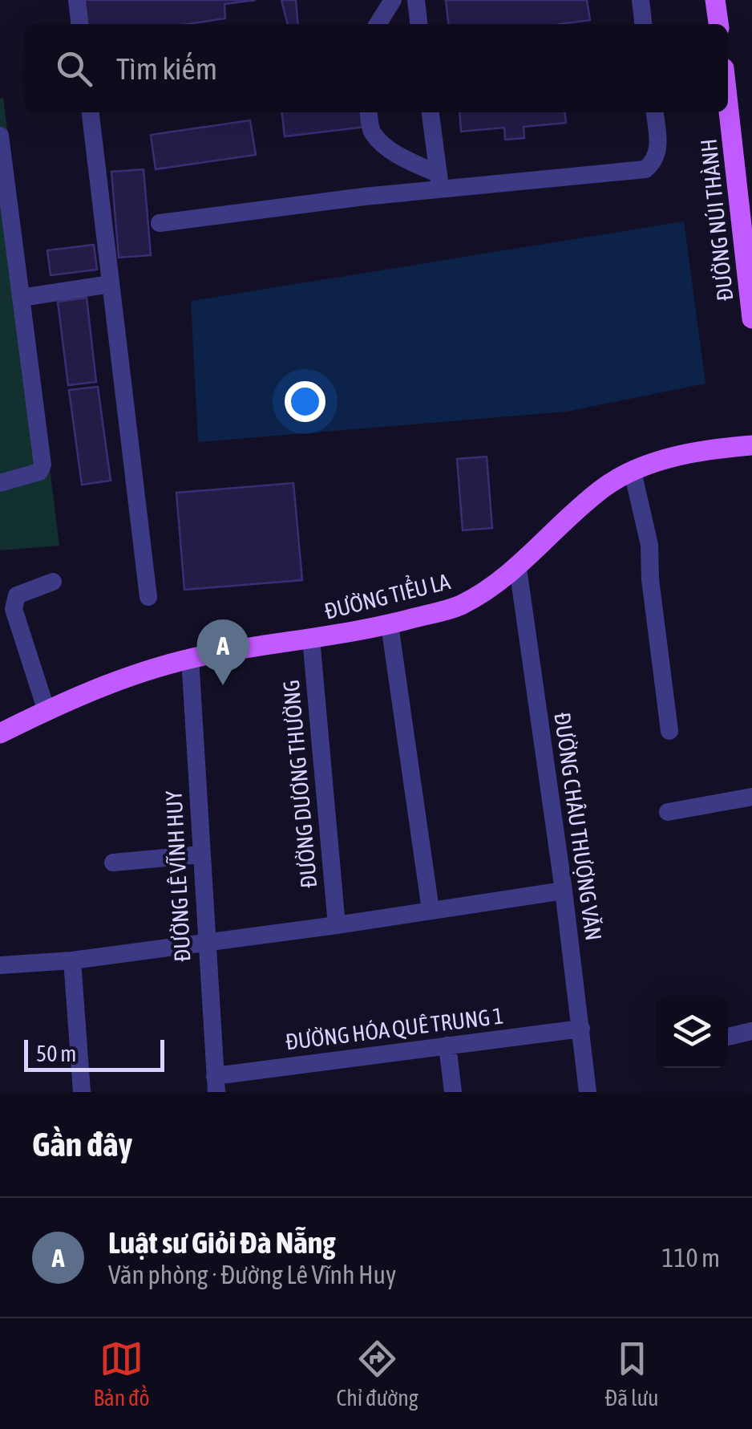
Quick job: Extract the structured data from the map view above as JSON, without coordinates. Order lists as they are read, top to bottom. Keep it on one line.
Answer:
{"streets":{"main road":["ĐƯỜNG NÚI THÀNH","ĐƯỜNG TIỂU LA"],"street":["ĐƯỜNG DƯƠNG THƯỜNG","ĐƯỜNG CHÂU THƯỢNG VĂN","ĐƯỜNG LÊ VĨNH HUY","ĐƯỜNG HÓA QUÊ TRUNG 1"]},"crossings":[["ĐƯỜNG TIỂU LA","ĐƯỜNG DƯƠNG THƯỜNG"],["ĐƯỜNG TIỂU LA","ĐƯỜNG CHÂU THƯỢNG VĂN"],["ĐƯỜNG TIỂU LA","ĐƯỜNG LÊ VĨNH HUY"],["ĐƯỜNG CHÂU THƯỢNG VĂN","ĐƯỜNG HÓA QUÊ TRUNG 1"],["ĐƯỜNG LÊ VĨNH HUY","ĐƯỜNG HÓA QUÊ TRUNG 1"]],"scale_bar":"50 m","page":{"search":"Tìm kiếm","pins":"A","scale":"50 m","heading":"Gần đây","list":[{"mark":"A","name":"Luật sư Giỏi Đà Nẵng","note":"Văn phòng · Đường Lê Vĩnh Huy","value":"110 m"}],"nav":["Bản đồ","Chỉ đường","Đã lưu"]}}
